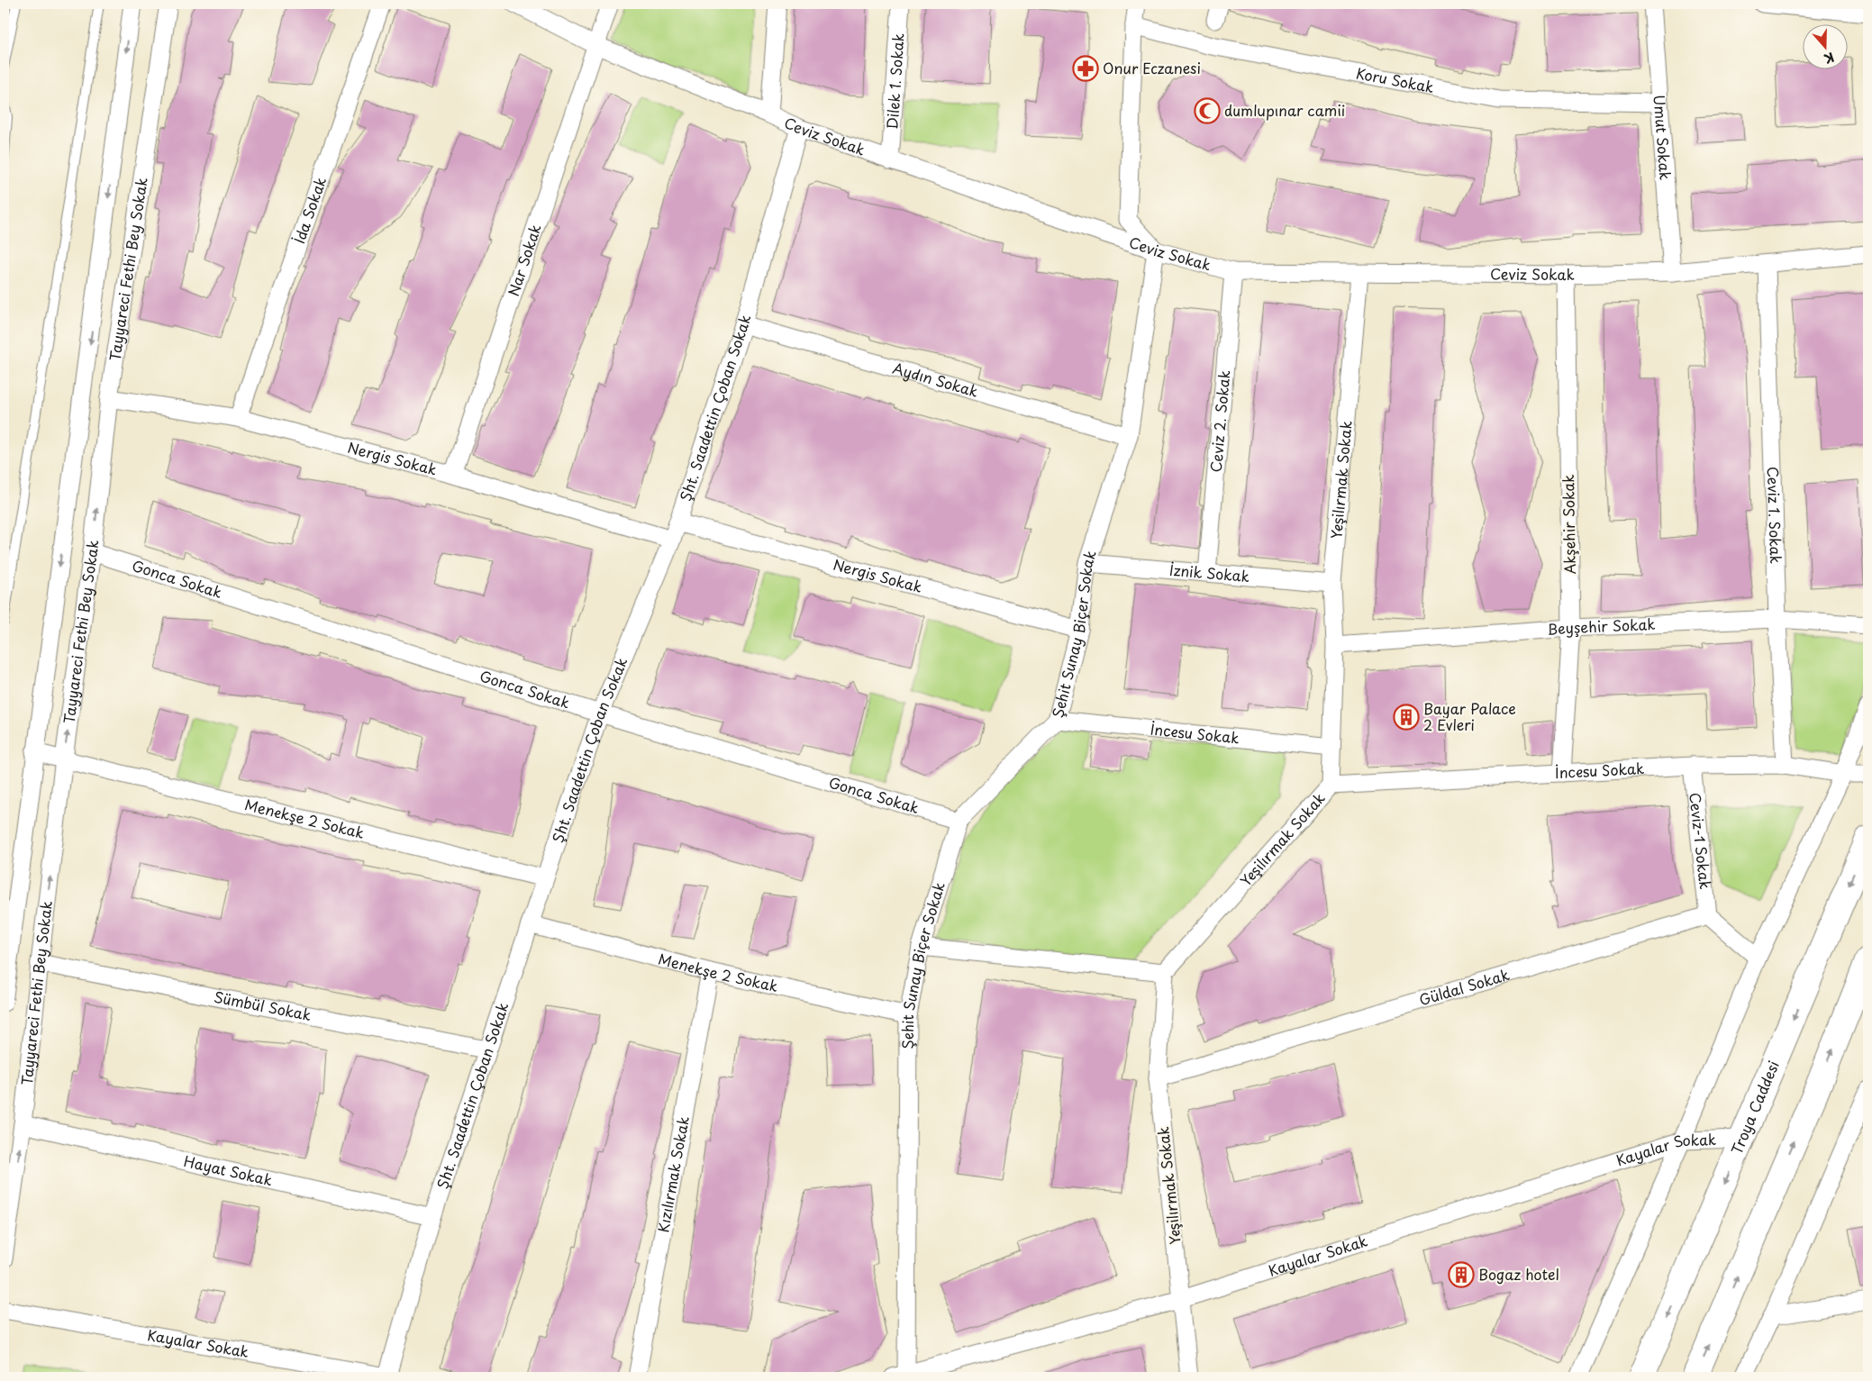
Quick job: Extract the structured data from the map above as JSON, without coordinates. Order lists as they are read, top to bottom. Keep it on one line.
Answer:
{"streets":{"main road":["Troya Caddesi"],"street":["Koru Sokak","Dilek 1. Sokak","Ceviz Sokak","Umut Sokak","İda Sokak","Nar Sokak","Tayyareci Fethi Bey Sokak","Aydın Sokak","Şht. Saadettin Çoban Sokak","Ceviz 2. Sokak","Nergis Sokak","Yeşilırmak Sokak","Ceviz 1. Sokak","Akşehir Sokak","İznik Sokak","Gonca Sokak","Beyşehir Sokak","Şehit Sunay Biçer Sokak","İncesu Sokak","Menekşe 2 Sokak","Ceviz-1 Sokak","Güldal Sokak","Sümbül Sokak","Kayalar Sokak","Hayat Sokak","Kızılırmak Sokak"]},"crossings":[["Koru Sokak","Umut Sokak"],["Dilek 1. Sokak","Ceviz Sokak"],["Ceviz Sokak","Umut Sokak"],["Ceviz Sokak","Nar Sokak"],["Ceviz Sokak","Şht. Saadettin Çoban Sokak"],["Ceviz Sokak","Ceviz 2. Sokak"],["Ceviz Sokak","Yeşilırmak Sokak"],["Ceviz Sokak","Ceviz 1. Sokak"],["Ceviz Sokak","Akşehir Sokak"],["Ceviz Sokak","Şehit Sunay Biçer Sokak"],["İda Sokak","Nergis Sokak"],["Nar Sokak","Nergis Sokak"],["Tayyareci Fethi Bey Sokak","Nergis Sokak"],["Tayyareci Fethi Bey Sokak","Gonca Sokak"],["Tayyareci Fethi Bey Sokak","Menekşe 2 Sokak"],["Tayyareci Fethi Bey Sokak","Sümbül Sokak"],["Tayyareci Fethi Bey Sokak","Hayat Sokak"],["Aydın Sokak","Şht. Saadettin Çoban Sokak"],["Aydın Sokak","Şehit Sunay Biçer Sokak"],["Şht. Saadettin Çoban Sokak","Nergis Sokak"],["Şht. Saadettin Çoban Sokak","Gonca Sokak"],["Şht. Saadettin Çoban Sokak","Menekşe 2 Sokak"],["Şht. Saadettin Çoban Sokak","Sümbül Sokak"],["Şht. Saadettin Çoban Sokak","Kayalar Sokak"],["Şht. Saadettin Çoban Sokak","Hayat Sokak"],["Ceviz 2. Sokak","İznik Sokak"],["Nergis Sokak","Şehit Sunay Biçer Sokak"],["Yeşilırmak Sokak","İznik Sokak"],["Yeşilırmak Sokak","Beyşehir Sokak"],["Yeşilırmak Sokak","İncesu Sokak"],["Yeşilırmak Sokak","Güldal Sokak"],["Yeşilırmak Sokak","Kayalar Sokak"],["Ceviz 1. Sokak","Beyşehir Sokak"],["Ceviz 1. Sokak","İncesu Sokak"],["Akşehir Sokak","Beyşehir Sokak"],["Akşehir Sokak","İncesu Sokak"],["İznik Sokak","Şehit Sunay Biçer Sokak"],["Gonca Sokak","Şehit Sunay Biçer Sokak"],["Şehit Sunay Biçer Sokak","İncesu Sokak"],["Şehit Sunay Biçer Sokak","Menekşe 2 Sokak"],["Şehit Sunay Biçer Sokak","Kayalar Sokak"],["İncesu Sokak","Ceviz-1 Sokak"],["Menekşe 2 Sokak","Kızılırmak Sokak"],["Ceviz-1 Sokak","Güldal Sokak"],["Troya Caddesi","Kayalar Sokak"]],"places":{"pharmacy":["Onur Eczanesi"],"mosque":["dumlupınar camii"],"building":["Bayar Palace 2 Evleri","Bogaz hotel"]},"north":"bottom"}
